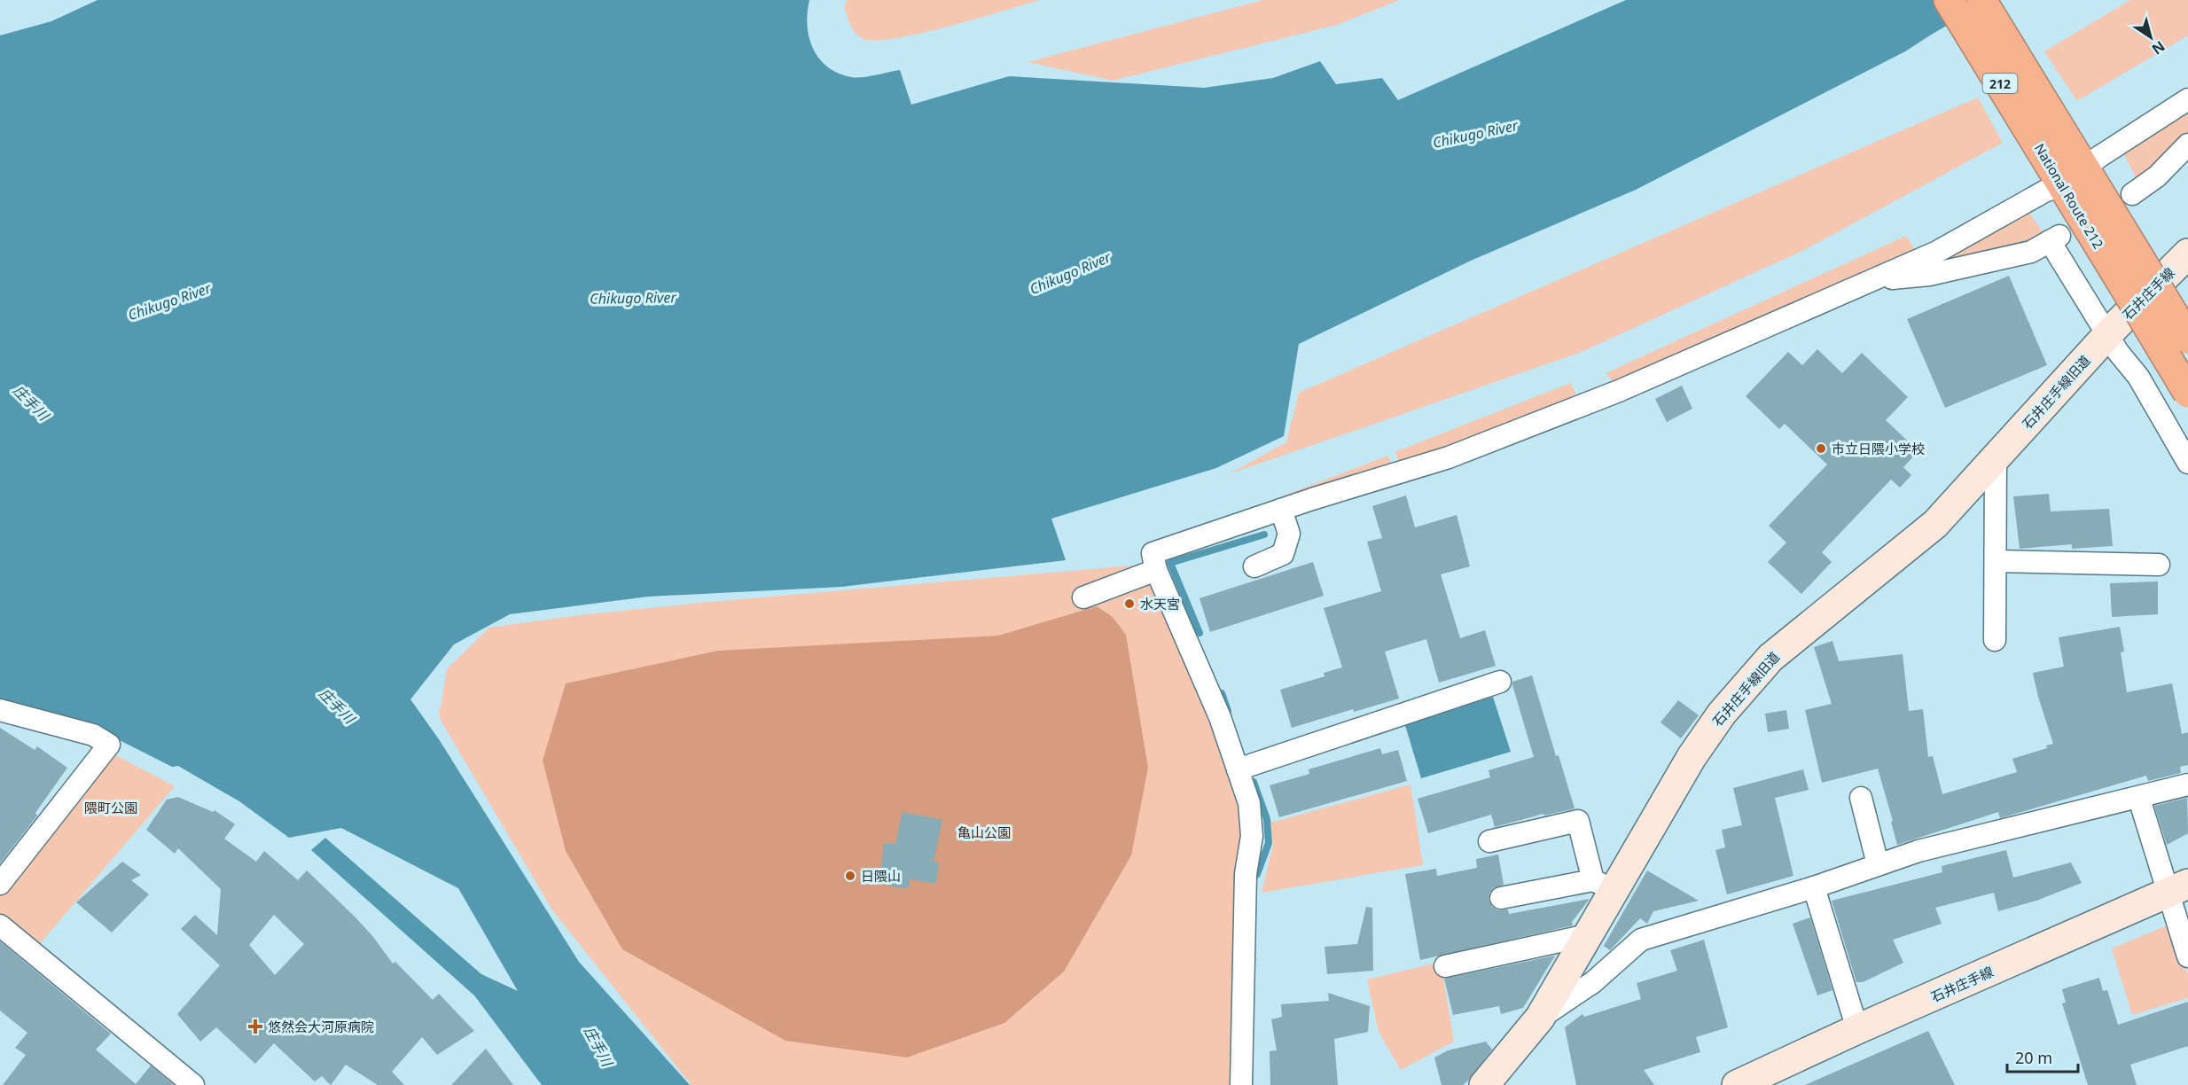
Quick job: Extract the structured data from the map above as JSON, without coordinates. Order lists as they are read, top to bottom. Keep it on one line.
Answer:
{"streets":{"highway":["212","National Route 212"],"street":["石井庄手線","石井庄手線旧道"]},"crossings":[["石井庄手線","石井庄手線旧道"]],"water":["Chikugo River","庄手川"],"parks":["隈町公園","亀山公園"],"places":{"other":["市立日隈小学校","水天宮","日隈山"],"health":["悠然会大河原病院"]},"scale_bar":"20 m","north":"bottom right"}
